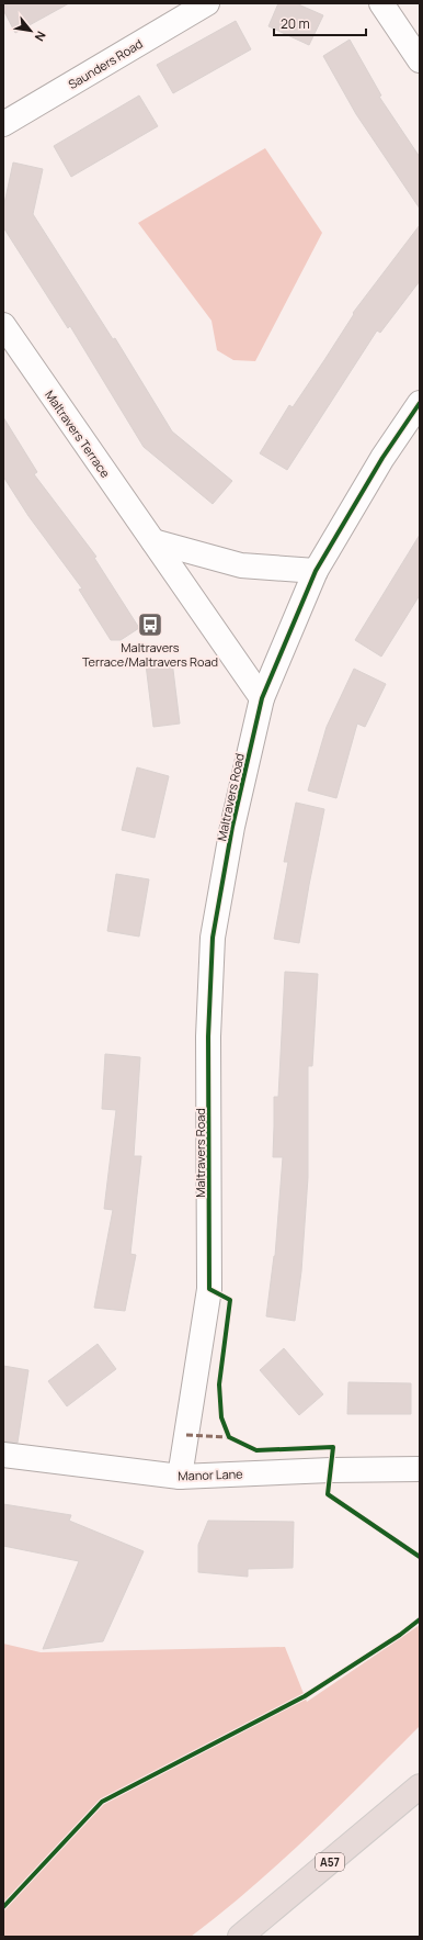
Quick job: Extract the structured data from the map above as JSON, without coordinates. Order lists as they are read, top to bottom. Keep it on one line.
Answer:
{"streets":{"highway":["A57"],"street":["Saunders Road","Maltravers Terrace","Maltravers Road","Manor Lane"]},"crossings":[["Maltravers Terrace","Maltravers Road"],["Maltravers Road","Manor Lane"]],"places":{"bus stop":["Maltravers Terrace/Maltravers Road"]},"scale_bar":"20 m","north":"bottom right"}
